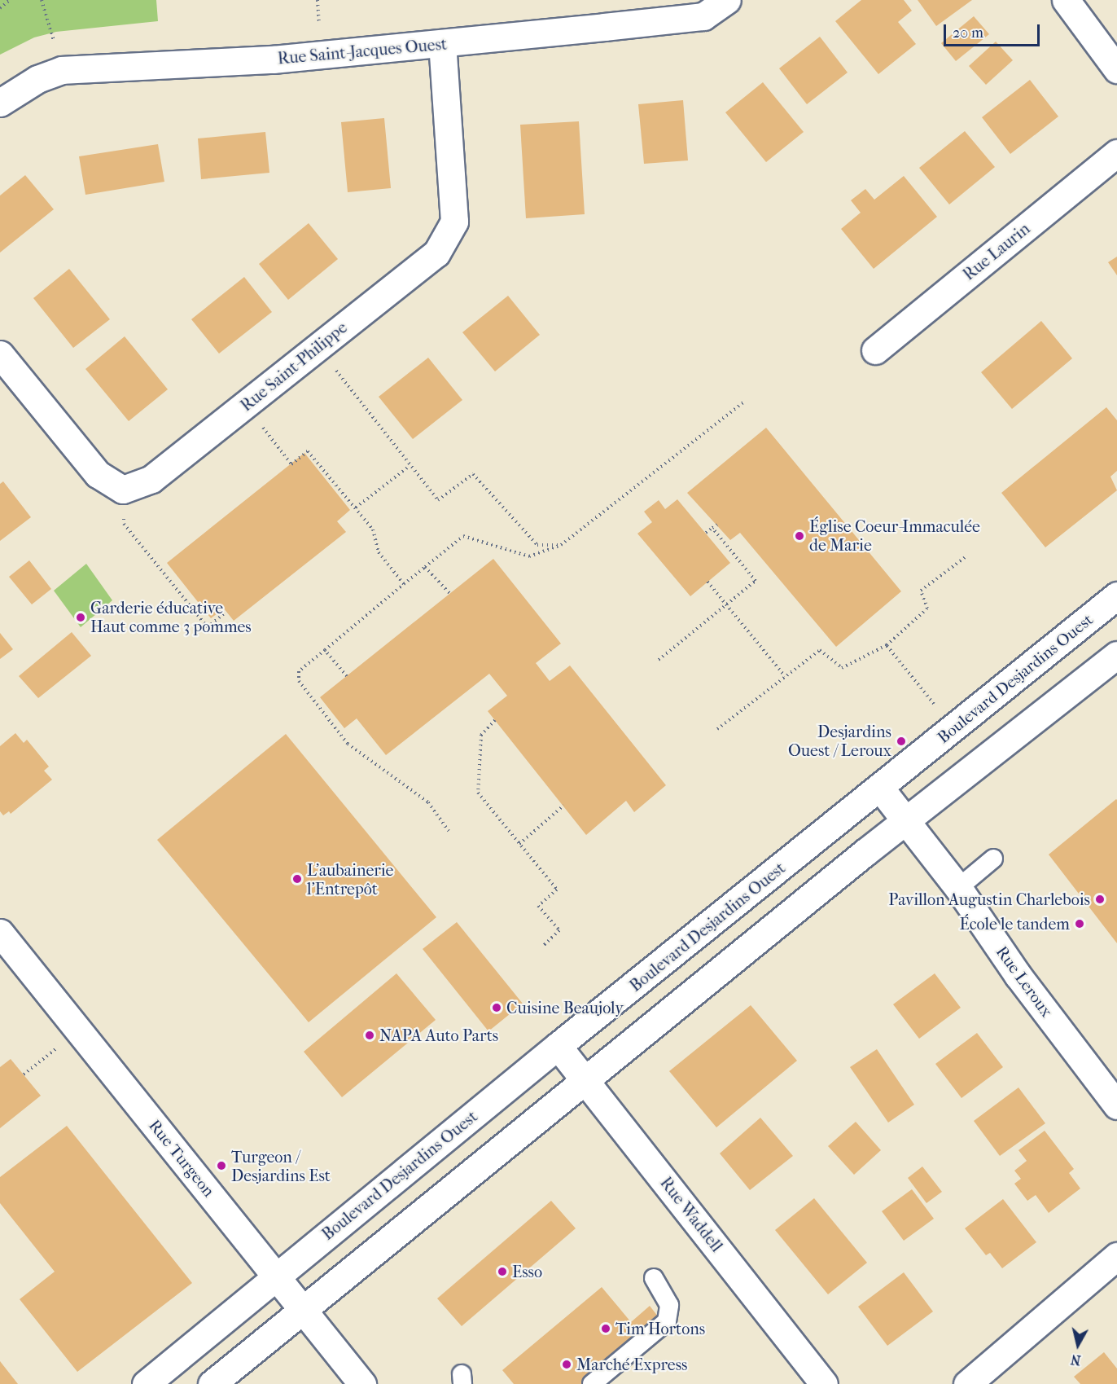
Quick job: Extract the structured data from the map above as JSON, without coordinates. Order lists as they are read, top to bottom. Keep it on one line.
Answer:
{"streets":{"street":["Rue Saint-Jacques Ouest","Rue Laurin","Rue Saint-Philippe","Boulevard Desjardins Ouest","Rue Leroux","Rue Turgeon","Rue Waddell"]},"crossings":[["Rue Saint-Jacques Ouest","Rue Saint-Philippe"],["Boulevard Desjardins Ouest","Rue Leroux"],["Boulevard Desjardins Ouest","Rue Turgeon"],["Boulevard Desjardins Ouest","Rue Waddell"]],"places":["Église Coeur-Immaculée de Marie","Garderie éducative Haut comme 3 pommes","Desjardins Ouest / Leroux","L'aubainerie l'Entrepôt","Pavillon Augustin Charlebois","École le tandem","Cuisine Beaujoly","NAPA Auto Parts","Turgeon / Desjardins Est","Esso","Tim Hortons","Marché Express"],"scale_bar":"20 m","north":"bottom"}
